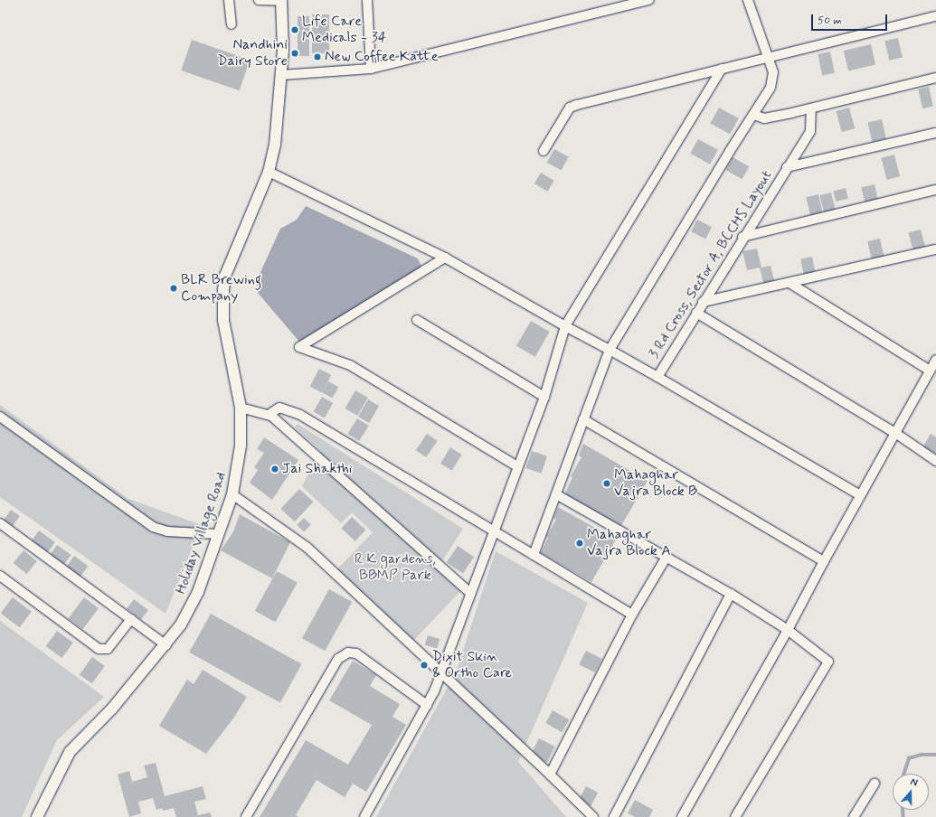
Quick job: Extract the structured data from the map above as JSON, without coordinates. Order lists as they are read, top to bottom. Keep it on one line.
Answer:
{"streets":{"street":["3 Rd Cross, Sector A, BCCHS Layout","Holiday Village Road"]},"crossings":[["3 Rd Cross, Sector A, BCCHS Layout","Holiday Village Road"]],"parks":["R K gardens, BBMP Park"],"places":["Life Care Medicals - 34","Nandhini Dairy Store","New Coffee Katte","BLR Brewing Company","Jai Shakthi","Mahaghar Vajra Block B","Mahaghar Vajra Block A","Dixit Skin & Ortho Care"],"scale_bar":"50 m","north":"top"}
